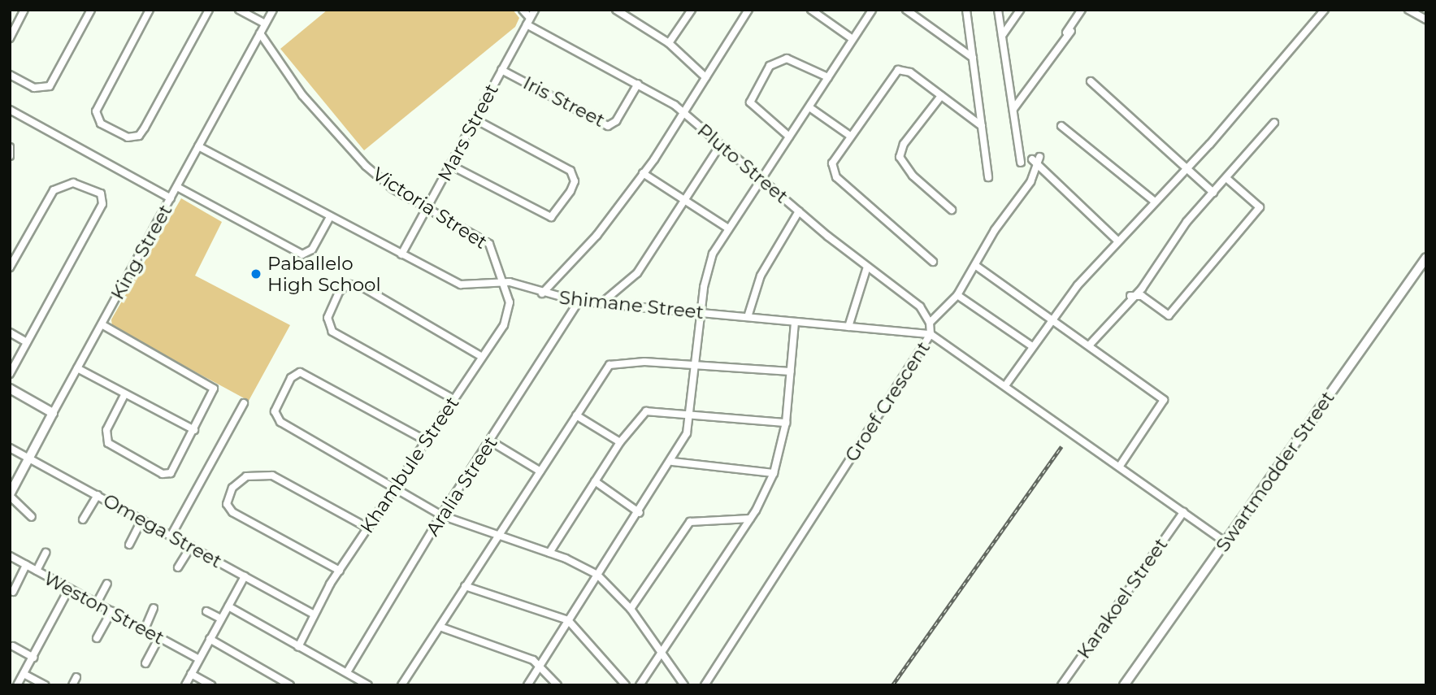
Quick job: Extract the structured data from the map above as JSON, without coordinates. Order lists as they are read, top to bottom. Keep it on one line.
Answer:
{"streets":{"main road":["Swartmodder Street"],"street":["Iris Street","Mars Street","Pluto Street","Victoria Street","King Street","Shimane Street","Groef Crescent","Khambule Street","Aralia Street","Omega Street","Karakoel Street","Weston Street"]},"crossings":[["Iris Street","Mars Street"],["Iris Street","Pluto Street"],["Mars Street","Pluto Street"],["Mars Street","Victoria Street"],["Mars Street","Shimane Street"],["Victoria Street","King Street"],["Victoria Street","Shimane Street"],["Victoria Street","Khambule Street"],["King Street","Shimane Street"],["King Street","Omega Street"],["Shimane Street","Groef Crescent"],["Shimane Street","Khambule Street"],["Shimane Street","Aralia Street"],["Groef Crescent","Swartmodder Street"],["Groef Crescent","Karakoel Street"],["Khambule Street","Omega Street"]],"places":["Paballelo High School"]}
